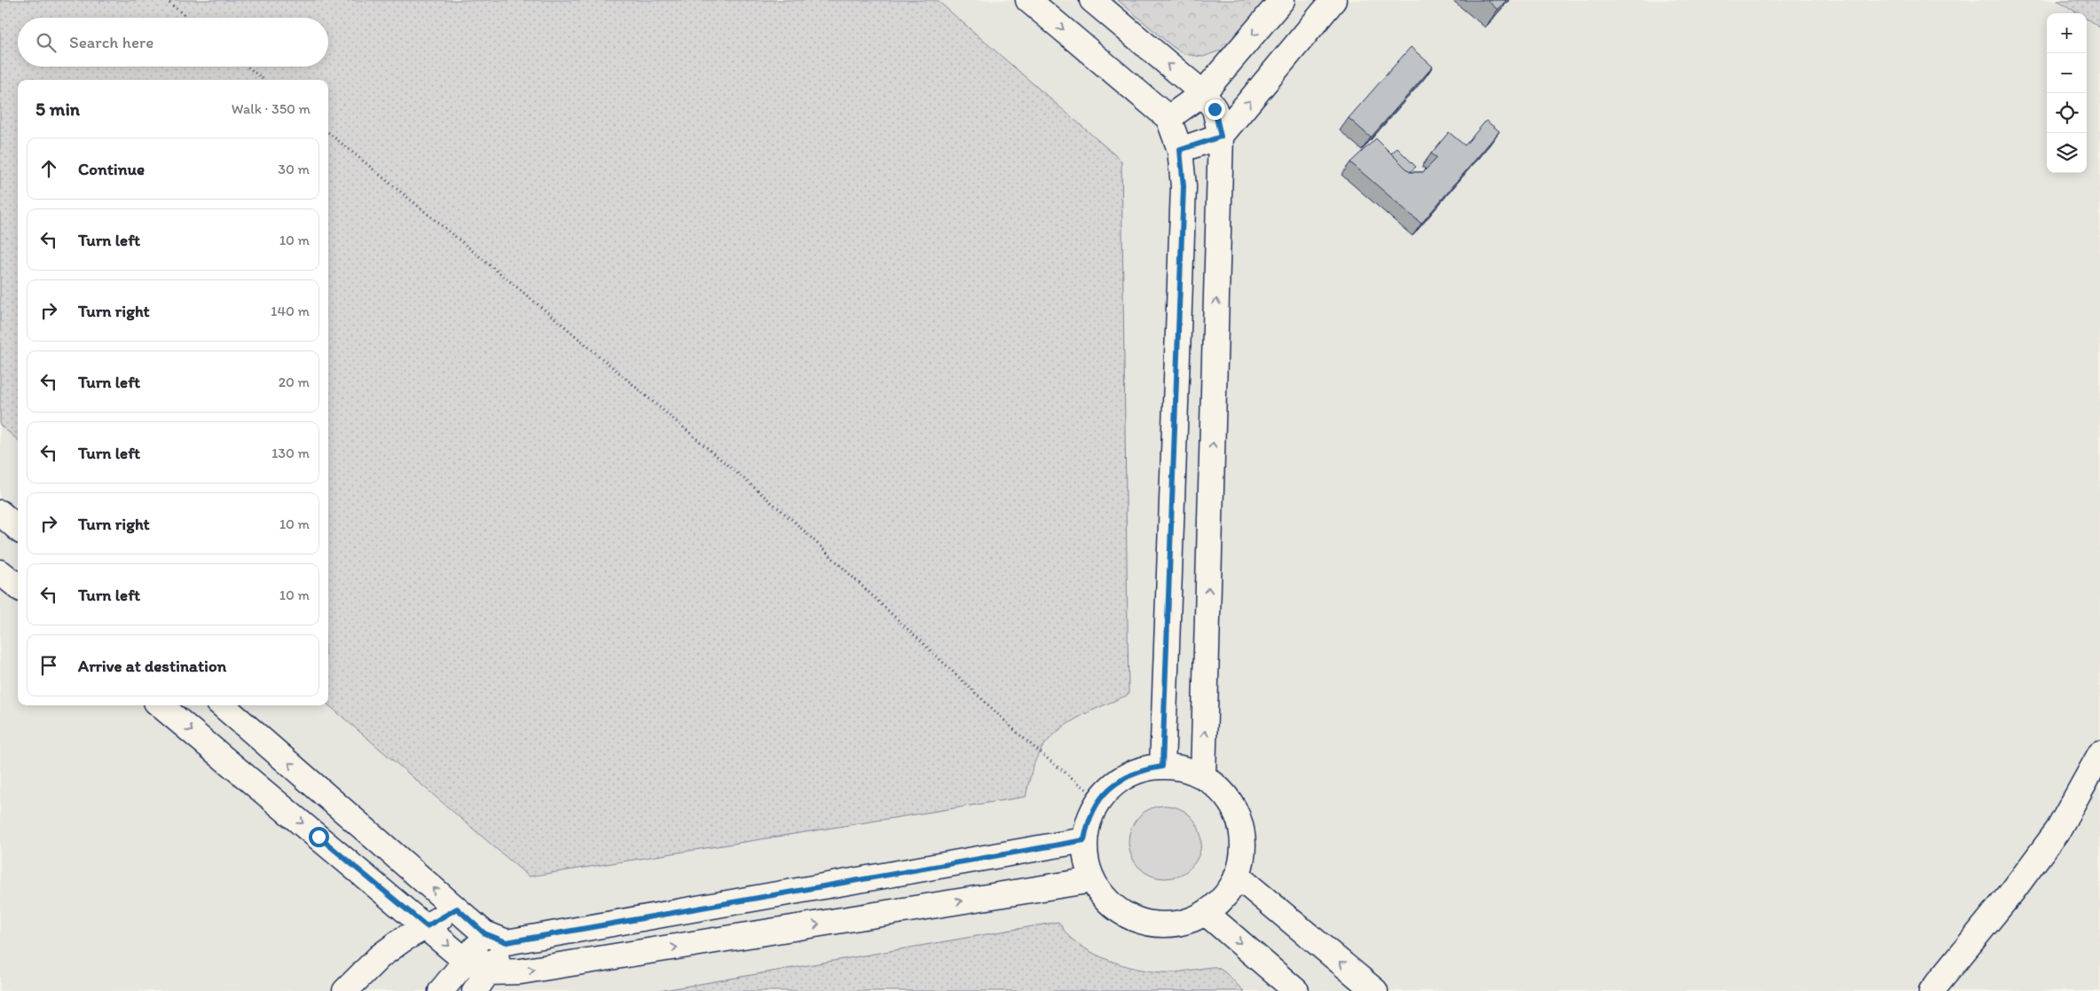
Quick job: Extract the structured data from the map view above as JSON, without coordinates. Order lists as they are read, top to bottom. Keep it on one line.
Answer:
{"page":{"map_buttons":["+","−"],"search":"Search here","heading":["5 min","Walk · 350 m"],"list":[["Continue","30 m"],["Turn left","10 m"],["Turn right","140 m"],["Turn left","20 m"],["Turn left","130 m"],["Turn right","10 m"],["Turn left","10 m"],"Arrive at destination"]}}
